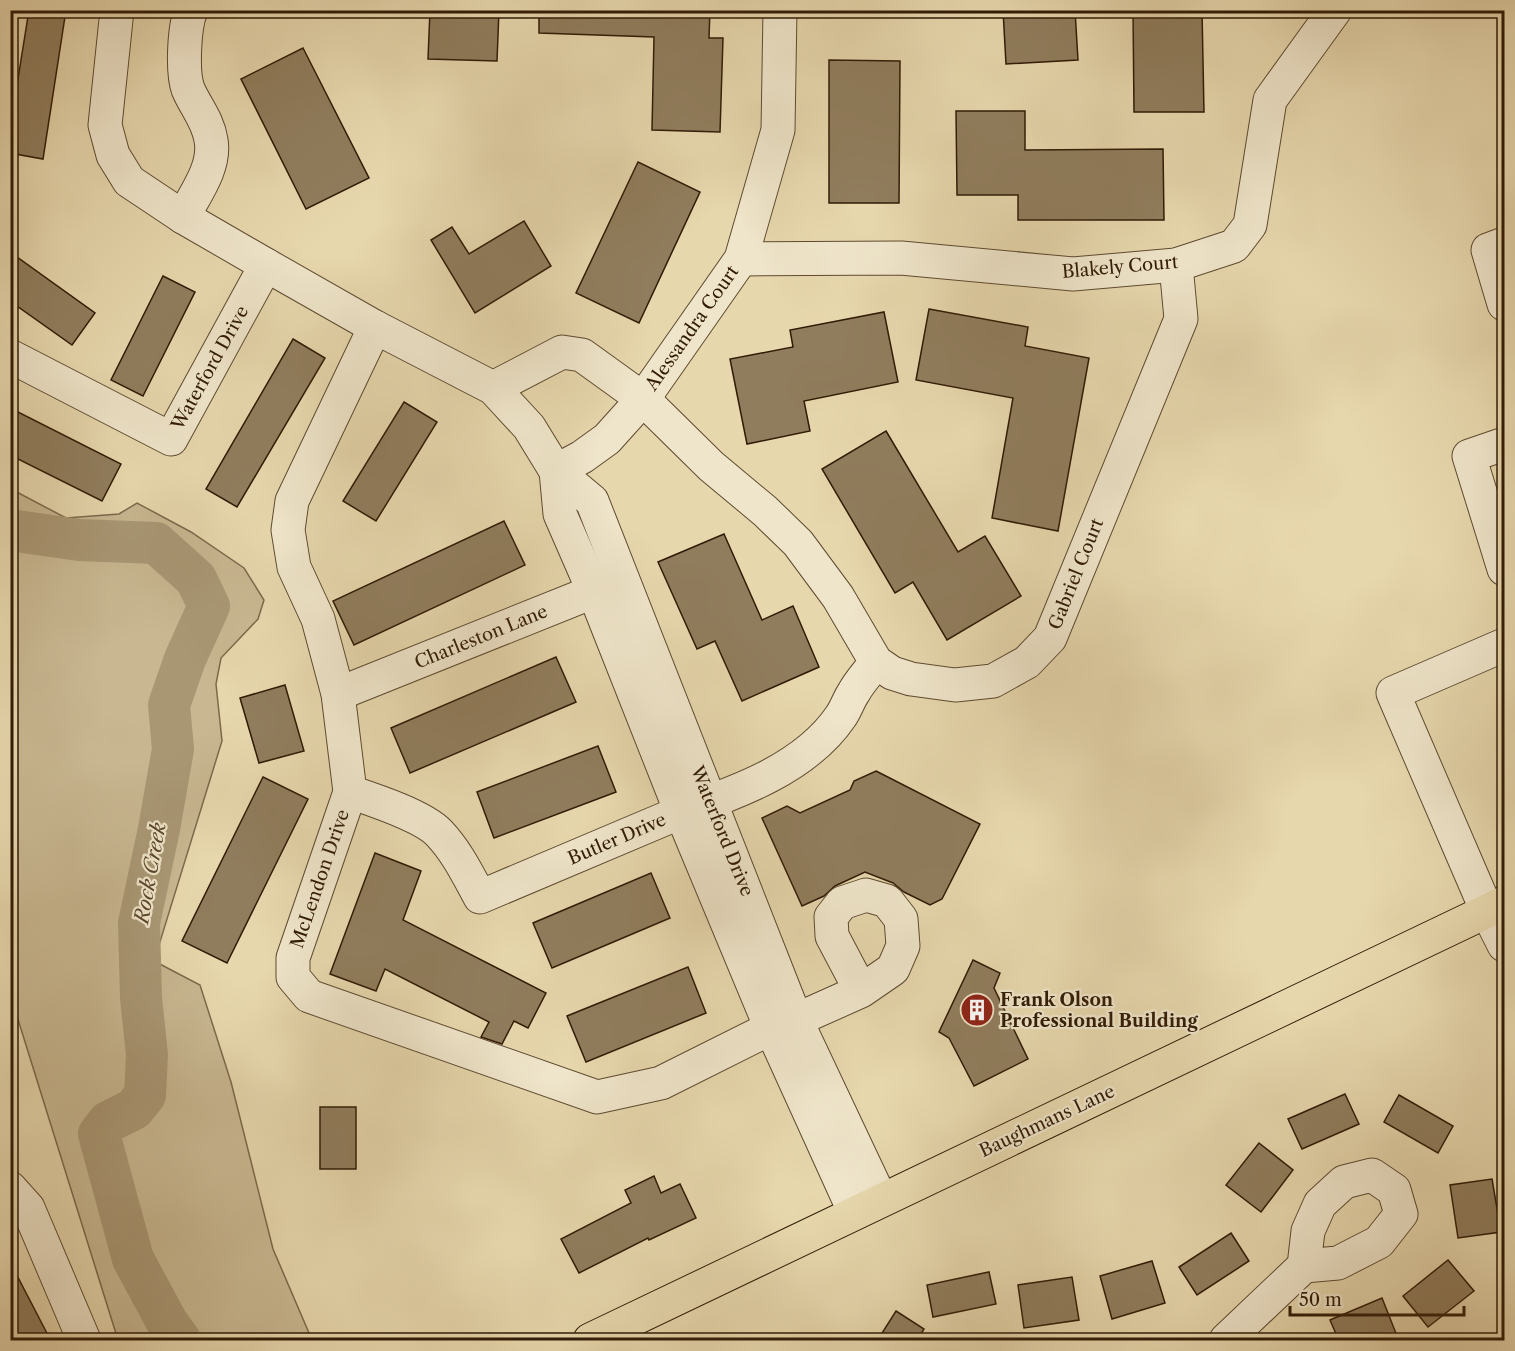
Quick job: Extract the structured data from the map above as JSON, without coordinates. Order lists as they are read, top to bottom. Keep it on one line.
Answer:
{"streets":{"main road":["Baughmans Lane"],"street":["Blakely Court","Alessandra Court","Waterford Drive","Gabriel Court","Charleston Lane","Butler Drive","McLendon Drive"]},"crossings":[["Blakely Court","Alessandra Court"],["Blakely Court","Gabriel Court"],["Alessandra Court","Waterford Drive"],["Waterford Drive","Charleston Lane"],["Waterford Drive","Butler Drive"],["Waterford Drive","McLendon Drive"],["Waterford Drive","Baughmans Lane"],["Gabriel Court","Butler Drive"],["Charleston Lane","McLendon Drive"],["Butler Drive","McLendon Drive"]],"water":["Rock Creek"],"places":{"building":["Frank Olson Professional Building"]},"scale_bar":"50 m"}
